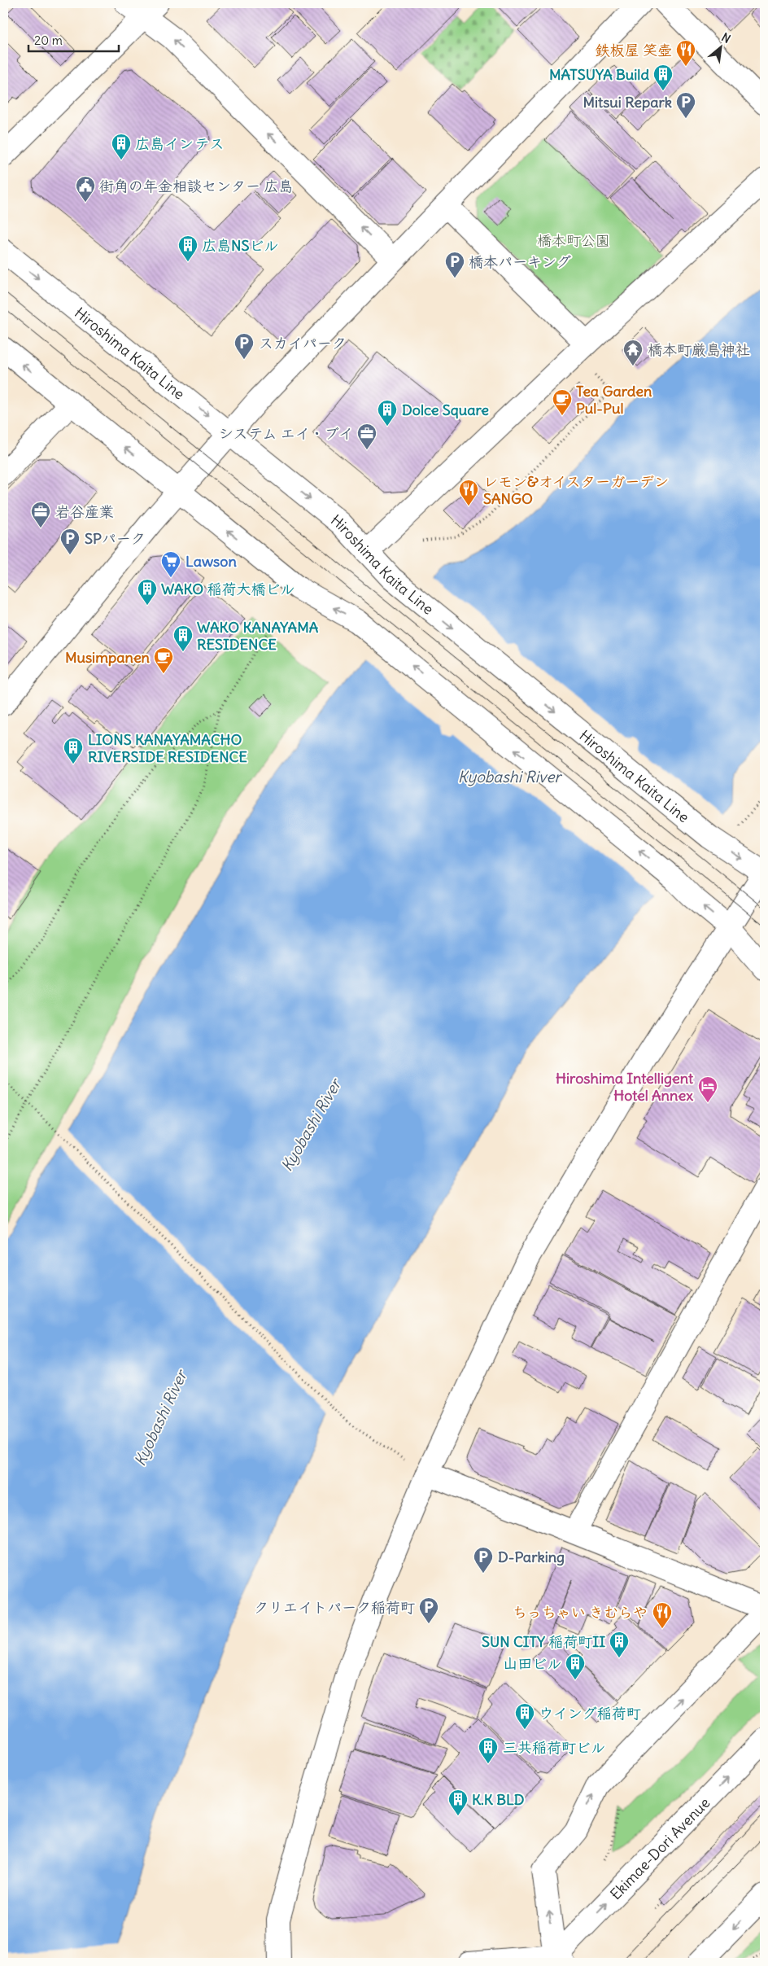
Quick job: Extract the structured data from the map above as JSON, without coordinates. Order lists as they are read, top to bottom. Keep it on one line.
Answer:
{"streets":{"street":["Hiroshima Kaita Line","Ekimae-Dori Avenue"]},"water":["Kyobashi River"],"parks":["橋本町公園"],"places":{"restaurant":["鉄板屋 笑壺","レモン&オイスターガーデン SANGO","ちっちゃい きむらや"],"building":["MATSUYA Build","広島インテス","広島NSビル","Dolce Square","WAKO 稲荷大橋ビル","WAKO KANAYAMA RESIDENCE","LIONS KANAYAMACHO RIVERSIDE RESIDENCE","SUN CITY 稲荷町II","山田ビル","ウイング稲荷町","三共稲荷町ビル","K.K BLD"],"parking":["Mitsui Repark","橋本パーキング","スカイパーク","SPパーク","D-Parking","クリエイトパーク稲荷町"],"public building":["街角の年金相談センター 広島"],"temple":["橋本町厳島神社"],"cafe":["Tea Garden Pul-Pul","Musimpanen"],"office":["システム エイ・ブイ","岩谷産業"],"supermarket":["Lawson"],"hotel":["Hiroshima Intelligent Hotel Annex"]},"scale_bar":"20 m","north":"top right"}
